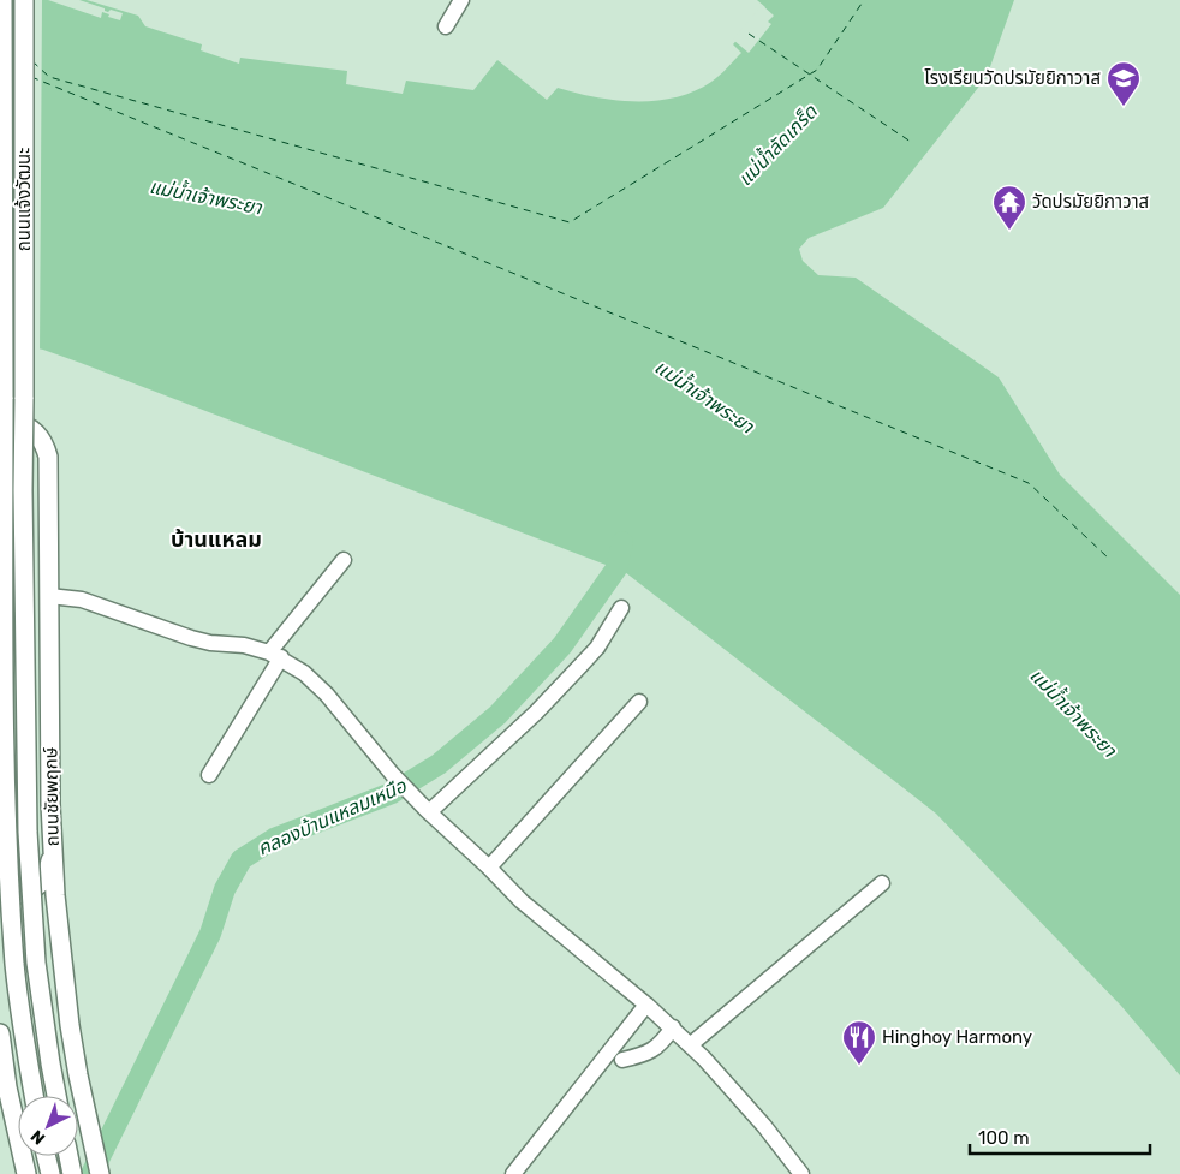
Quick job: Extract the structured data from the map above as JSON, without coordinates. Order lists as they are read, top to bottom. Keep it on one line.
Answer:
{"streets":{"main road":["ถนนแจ้งวัฒนะ","ถนนชัยพฤกษ์"]},"crossings":[["ถนนแจ้งวัฒนะ","ถนนชัยพฤกษ์"]],"districts":["บ้านแหลม"],"water":["แม่น้ำลัดเกร็ด","แม่น้ำเจ้าพระยา","คลองบ้านแหลมเหนือ"],"places":{"school or university":["โรงเรียนวัดปรมัยยิกาวาส"],"temple":["วัดปรมัยยิกาวาส"],"restaurant":["Hinghoy Harmony"]},"scale_bar":"100 m","north":"bottom left"}
